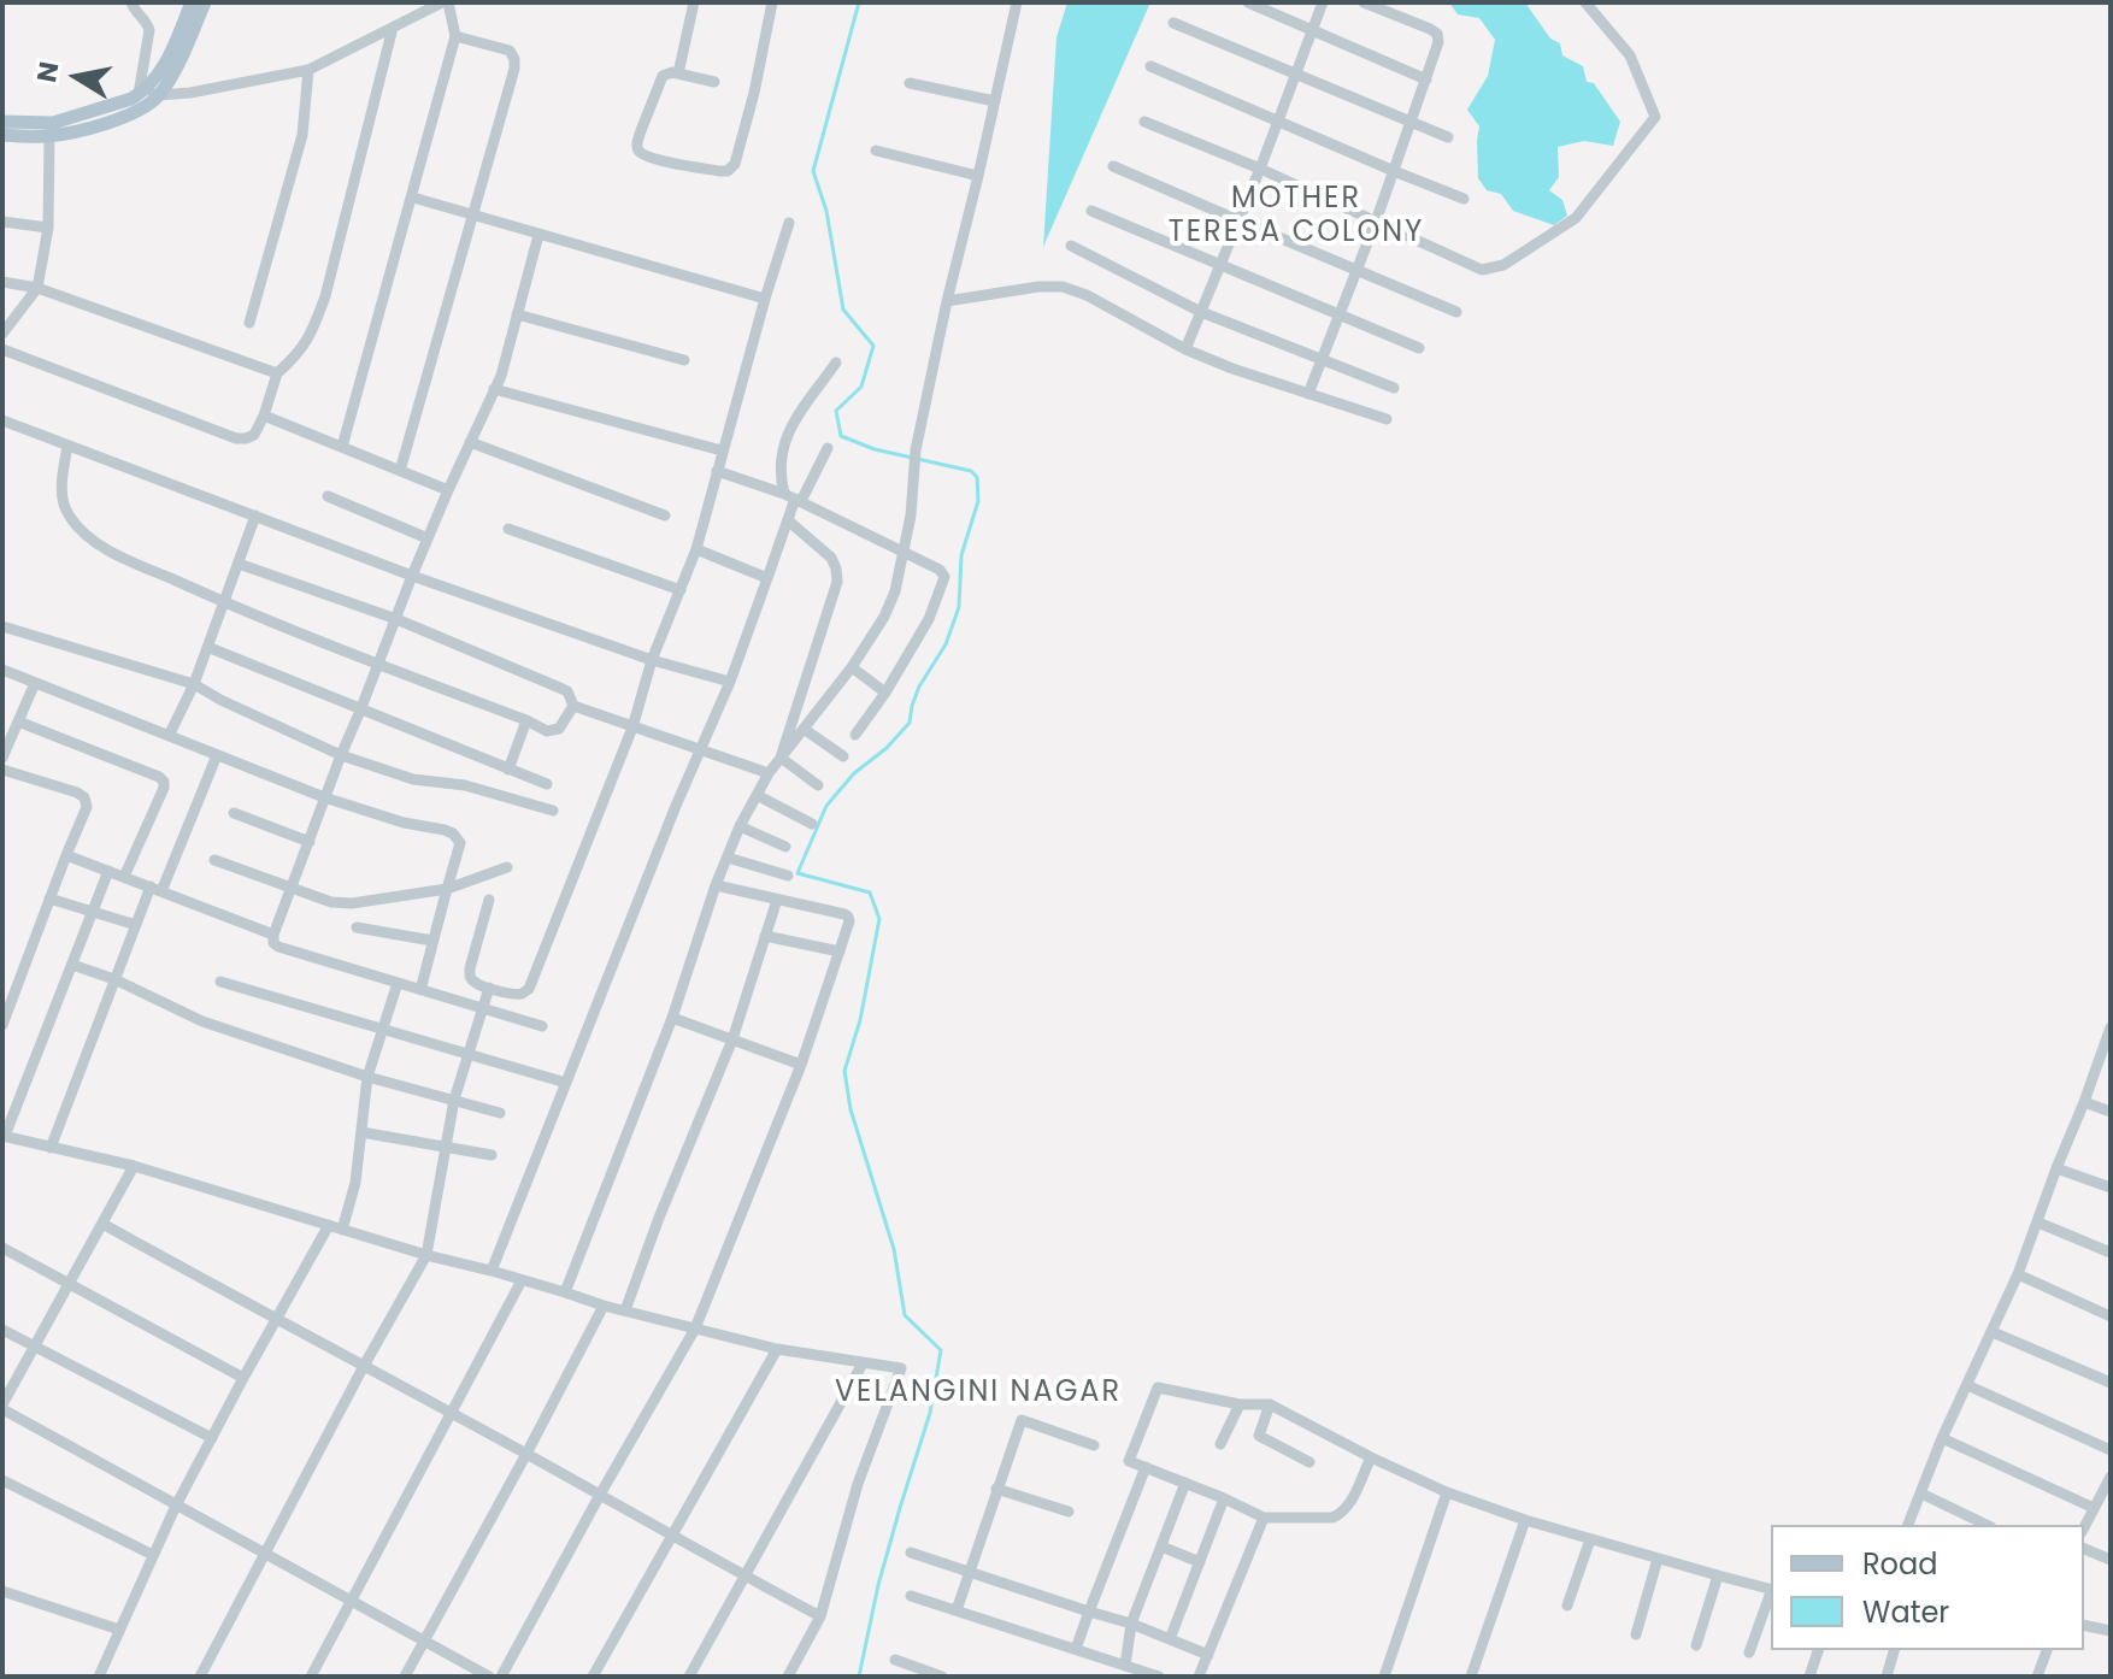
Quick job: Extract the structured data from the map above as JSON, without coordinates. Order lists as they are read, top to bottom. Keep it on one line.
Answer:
{"districts":["MOTHER TERESA COLONY","VELANGINI NAGAR"],"legend":["Road","Water"],"north":"left"}
